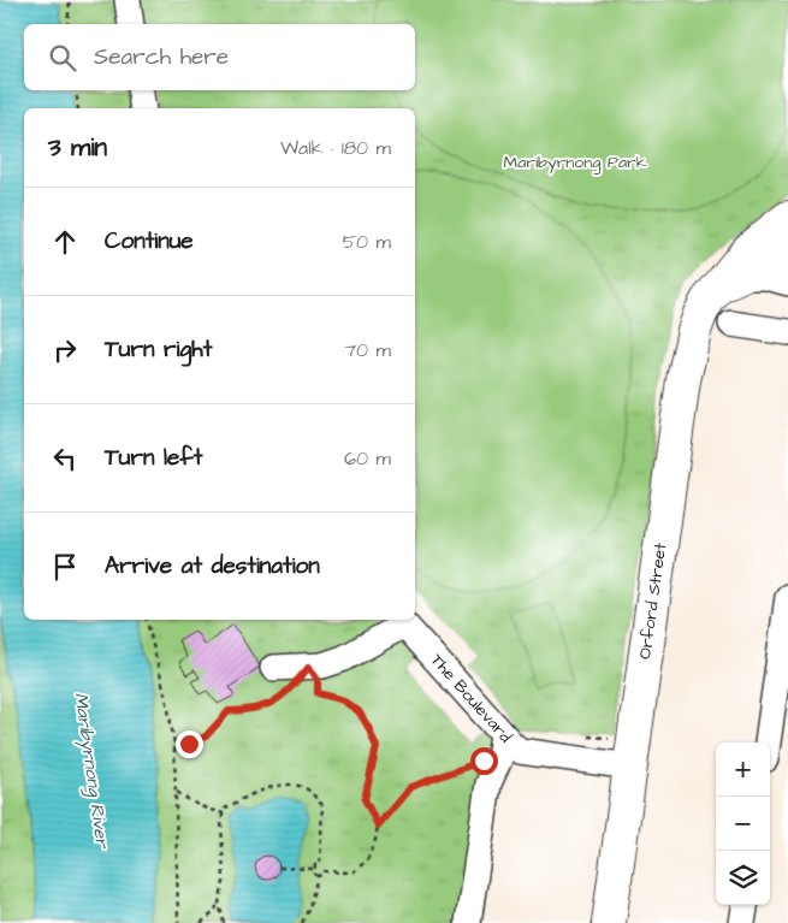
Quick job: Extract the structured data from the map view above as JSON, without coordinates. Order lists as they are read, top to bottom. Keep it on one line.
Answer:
{"streets":{"main road":["Orford Street"],"street":["The Boulevard"]},"crossings":[["Orford Street","The Boulevard"]],"water":["Maribyrnong River"],"parks":["Maribyrnong Park"],"page":{"search":"Search here","heading":["3 min","Walk · 180 m"],"list":[["Continue","50 m"],["Turn right","70 m"],["Turn left","60 m"],"Arrive at destination"],"map_buttons":["+","−"]}}
